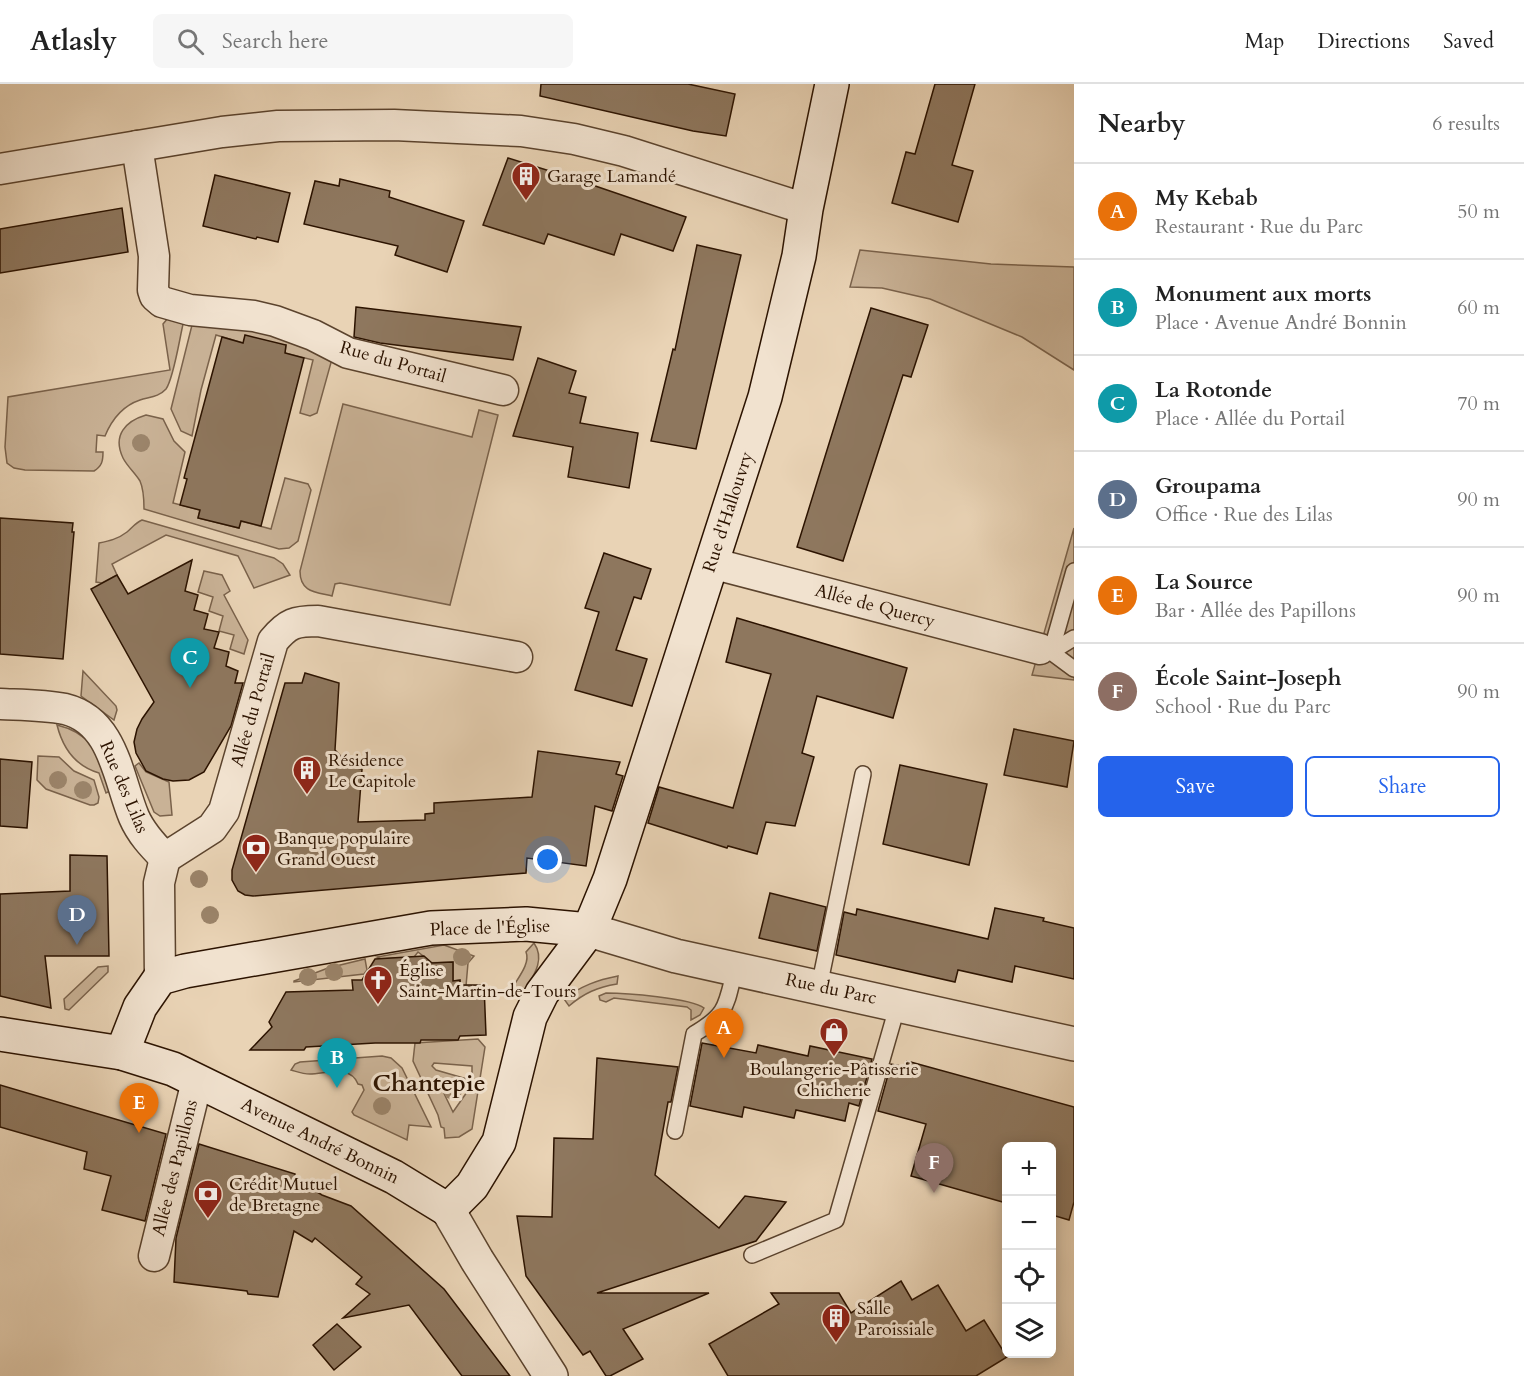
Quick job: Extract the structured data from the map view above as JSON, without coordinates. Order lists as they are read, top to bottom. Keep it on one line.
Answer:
{"streets":{"main road":["Rue d'Hallouvry","Place de l'Église","Rue du Parc","Avenue André Bonnin"],"street":["Rue du Portail","Allée de Quercy","Allée du Portail","Rue des Lilas","Allée des Papillons"]},"crossings":[["Rue d'Hallouvry","Allée de Quercy"],["Rue d'Hallouvry","Place de l'Église"],["Rue d'Hallouvry","Rue du Parc"],["Allée du Portail","Rue des Lilas"],["Place de l'Église","Rue du Parc"],["Place de l'Église","Avenue André Bonnin"],["Avenue André Bonnin","Allée des Papillons"]],"districts":["Chantepie"],"places":{"building":["Garage Lamandé","Résidence Le Capitole","Salle Paroissiale"],"bank":["Banque populaire Grand Ouest","Crédit Mutuel de Bretagne"],"church":["Église Saint-Martin-de-Tours"],"shop":["Boulangerie-Pâtisserie Chicherie"]},"page":{"header":"Atlasly","search":"Search here","nav":["Map","Directions","Saved"],"heading":["Nearby","6 results"],"list":[{"mark":"A","name":"My Kebab","note":"Restaurant · Rue du Parc","value":"50 m"},{"mark":"B","name":"Monument aux morts","note":"Place · Avenue André Bonnin","value":"60 m"},{"mark":"C","name":"La Rotonde","note":"Place · Allée du Portail","value":"70 m"},{"mark":"D","name":"Groupama","note":"Office · Rue des Lilas","value":"90 m"},{"mark":"E","name":"La Source","note":"Bar · Allée des Papillons","value":"90 m"},{"mark":"F","name":"École Saint-Joseph","note":"School · Rue du Parc","value":"90 m"}],"pins":["C","D","A","B","E","F"],"buttons":["Save","Share"],"map_buttons":["+","−"]}}
